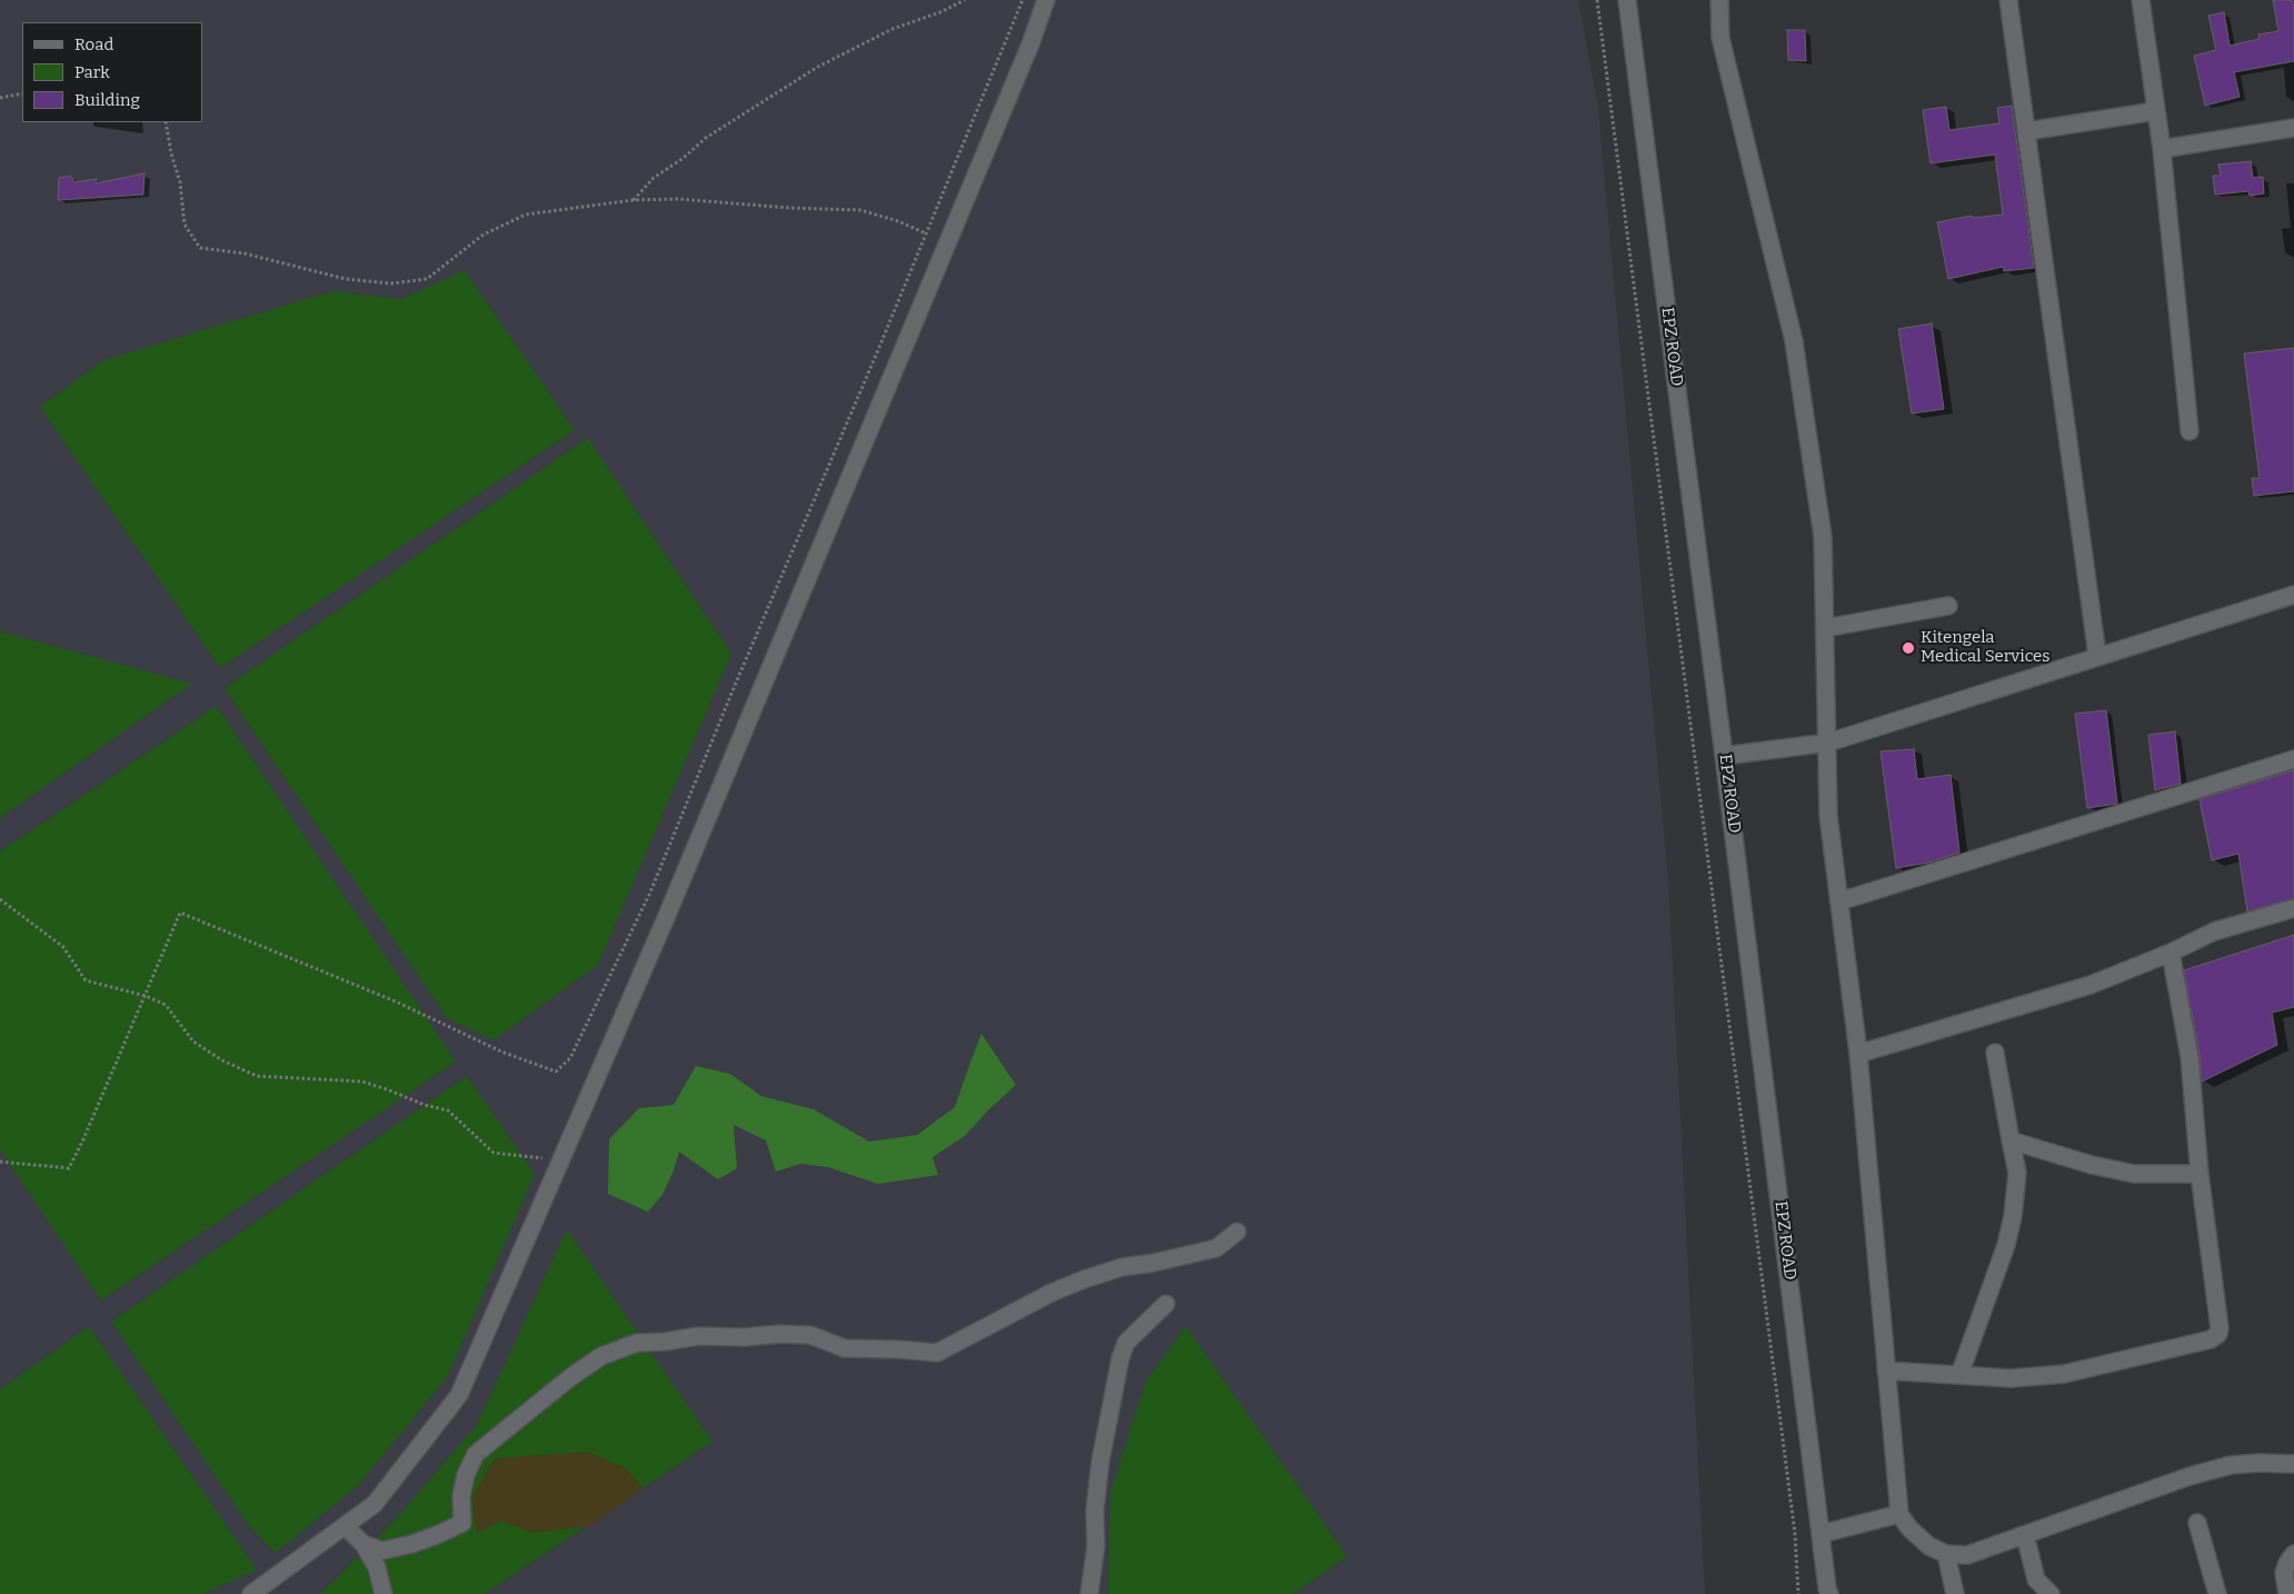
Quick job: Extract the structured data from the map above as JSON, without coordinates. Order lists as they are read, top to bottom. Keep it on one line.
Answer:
{"streets":{"street":["EPZ ROAD"]},"places":["Kitengela Medical Services"],"legend":["Road","Park","Building"]}
